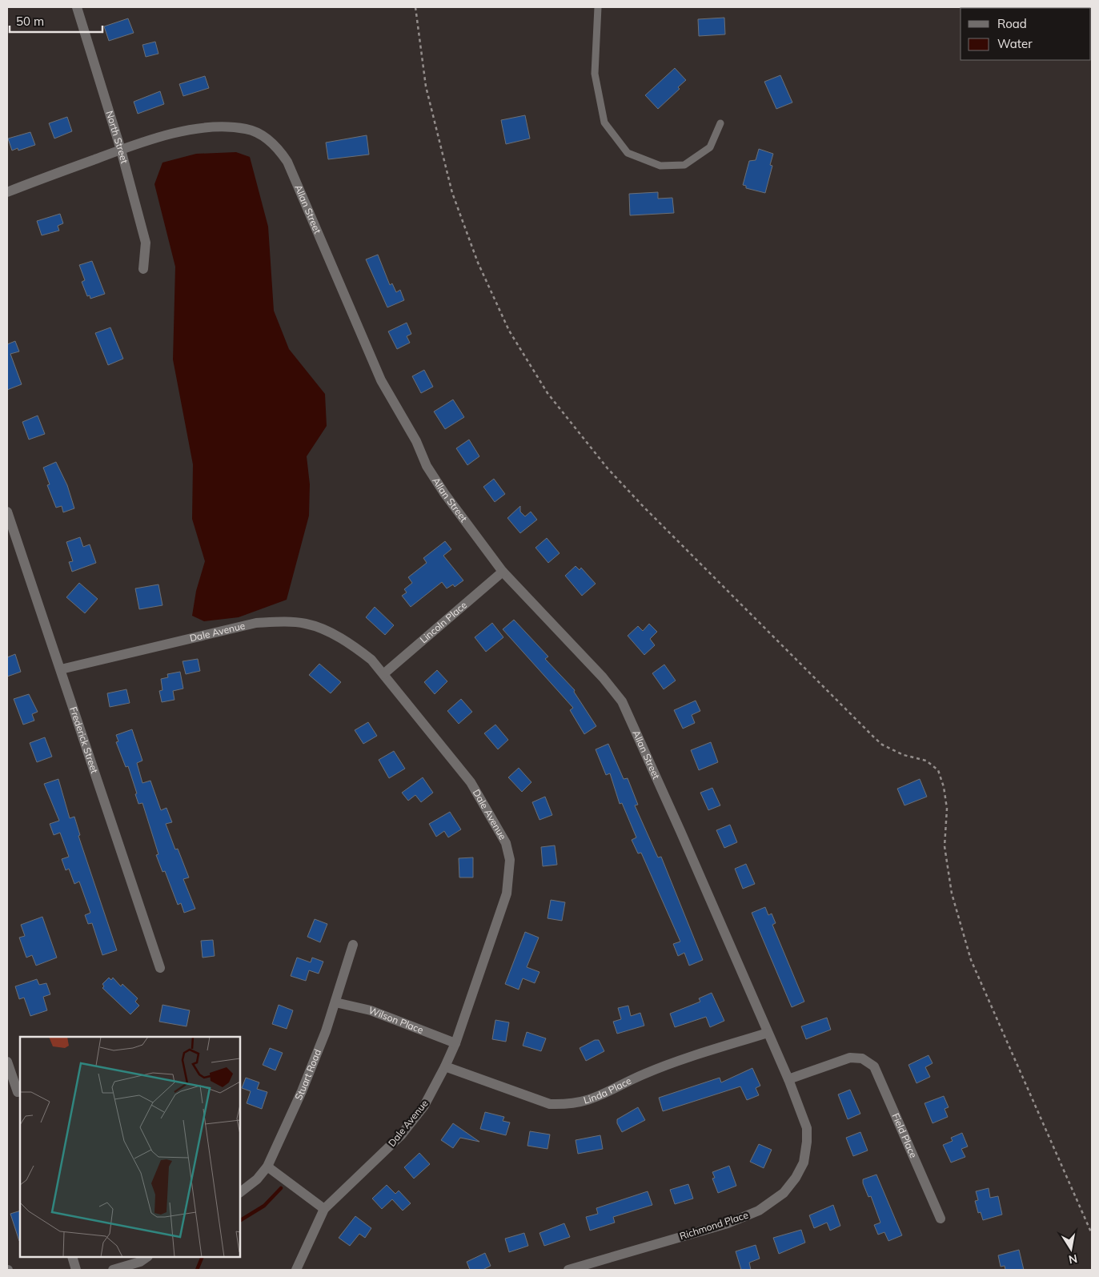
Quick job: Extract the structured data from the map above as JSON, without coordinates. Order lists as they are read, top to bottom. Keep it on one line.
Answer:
{"streets":{"street":["North Street","Allan Street","Lincoln Place","Dale Avenue","Frederick Street","Wilson Place","Stuart Road","Linda Place","Field Place","Richmond Place"]},"crossings":[["North Street","Allan Street"],["Allan Street","Lincoln Place"],["Allan Street","Linda Place"],["Allan Street","Field Place"],["Allan Street","Richmond Place"],["Lincoln Place","Dale Avenue"],["Dale Avenue","Frederick Street"],["Dale Avenue","Wilson Place"],["Dale Avenue","Linda Place"],["Wilson Place","Stuart Road"],["Field Place","Richmond Place"]],"legend":["Road","Water"],"scale_bar":"50 m","north":"bottom"}
